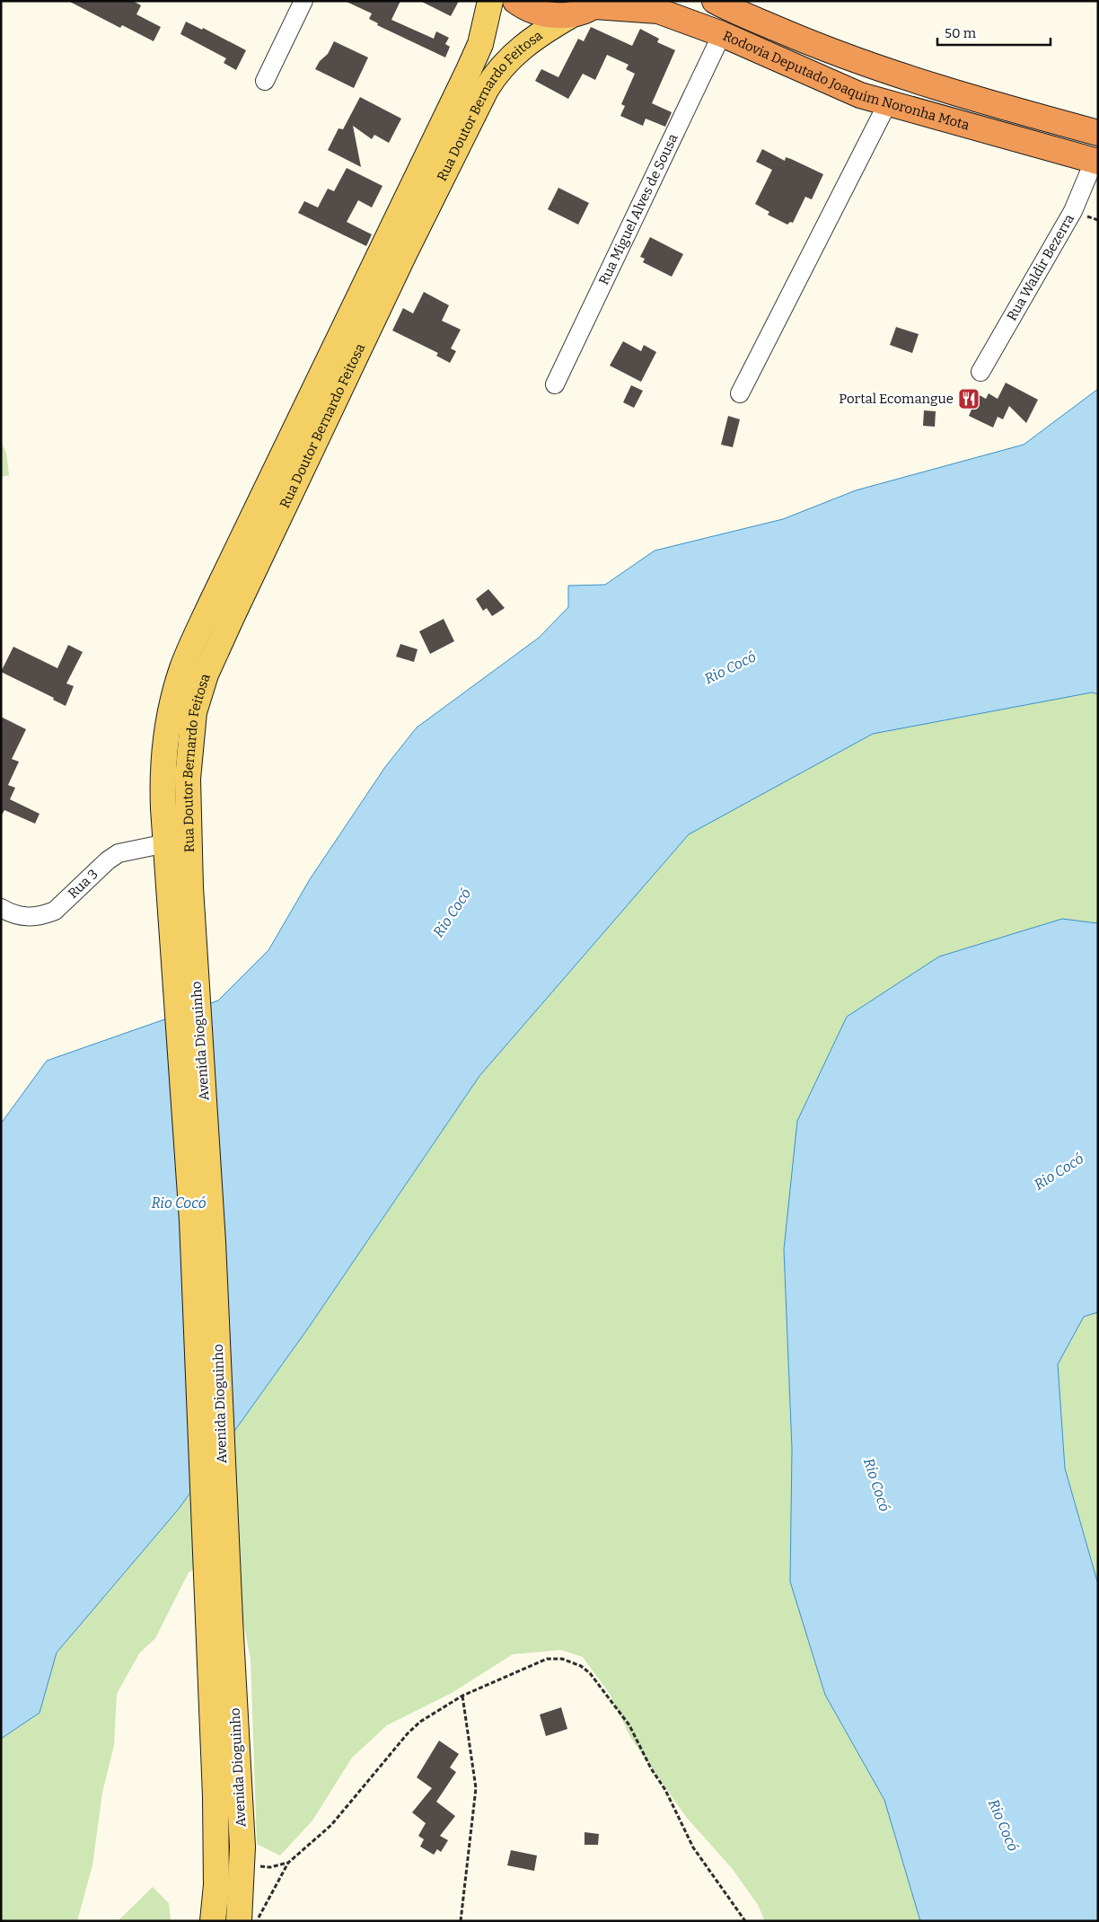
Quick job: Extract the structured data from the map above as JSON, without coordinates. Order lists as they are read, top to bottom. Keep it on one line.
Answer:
{"streets":{"highway":["Rodovia Deputado Joaquim Noronha Mota"],"main road":["Rua Doutor Bernardo Feitosa","Avenida Dioguinho"],"street":["Rua Miguel Alves de Sousa","Rua Waldir Bezerra","Rua 3"]},"crossings":[["Rodovia Deputado Joaquim Noronha Mota","Rua Miguel Alves de Sousa"],["Rodovia Deputado Joaquim Noronha Mota","Rua Waldir Bezerra"],["Rua Doutor Bernardo Feitosa","Rua 3"],["Rua Doutor Bernardo Feitosa","Avenida Dioguinho"]],"water":["Rio Cocó"],"places":{"restaurant":["Portal Ecomangue"]},"scale_bar":"50 m"}
